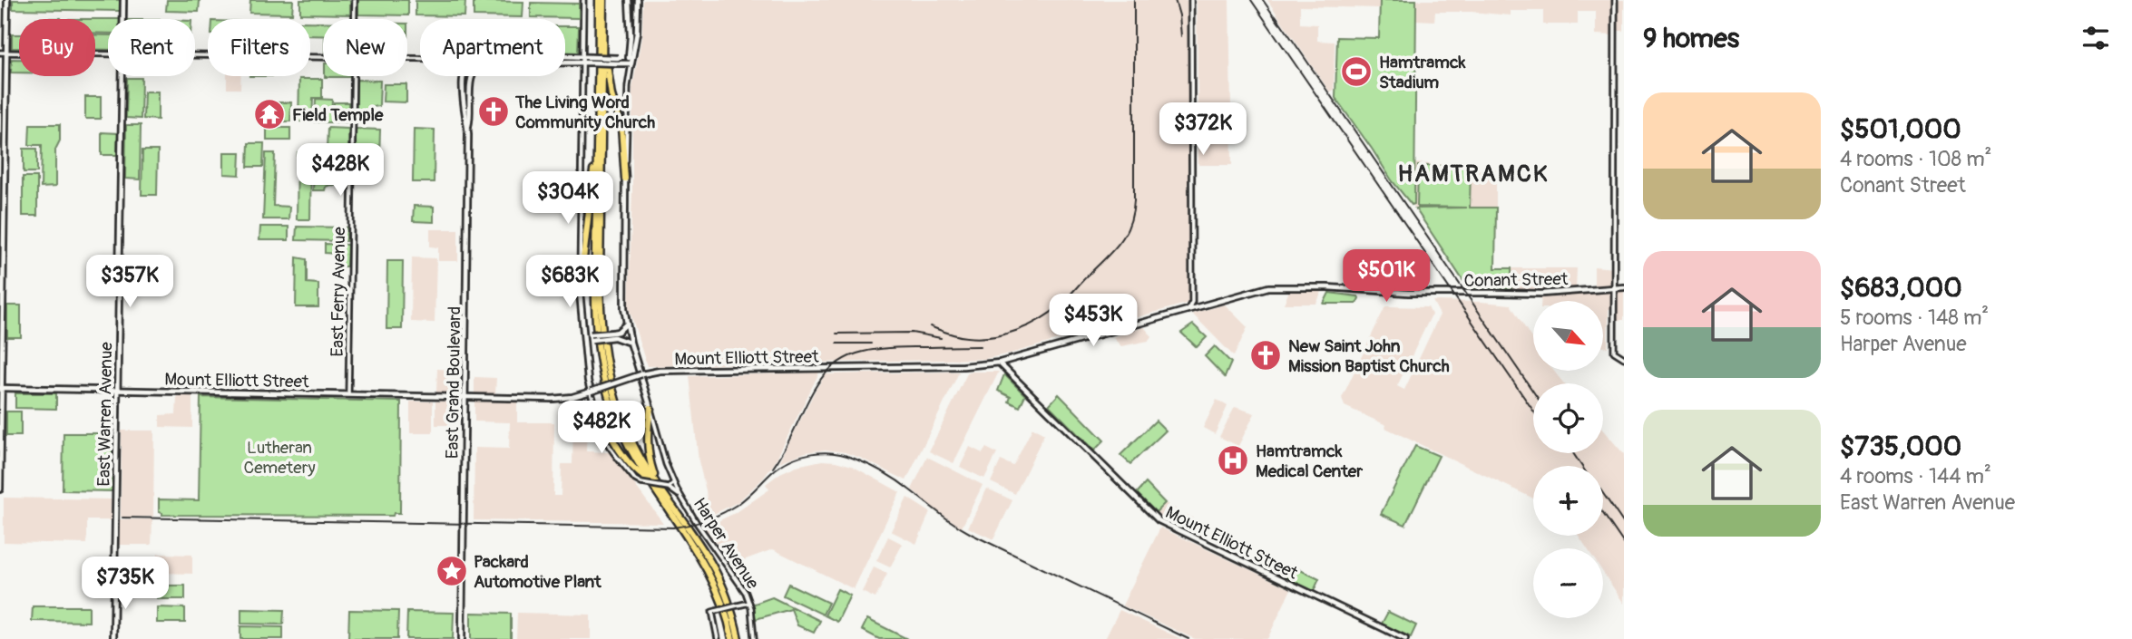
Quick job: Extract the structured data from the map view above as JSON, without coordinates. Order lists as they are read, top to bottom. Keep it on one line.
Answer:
{"streets":{"main road":["Conant Street","Mount Elliott Street","East Grand Boulevard","East Warren Avenue","Harper Avenue"],"street":["East Ferry Avenue"]},"crossings":[["Conant Street","Mount Elliott Street"],["East Ferry Avenue","Mount Elliott Street"],["Mount Elliott Street","East Grand Boulevard"],["Mount Elliott Street","East Warren Avenue"],["Mount Elliott Street","Harper Avenue"]],"districts":["HAMTRAMCK"],"parks":["Lutheran Cemetery"],"places":{"sports":["Hamtramck Stadium"],"church":["The Living Word Community Church","New Saint John Mission Baptist Church"],"temple":["Field Temple"],"hospital":["Hamtramck Medical Center"],"place":["Packard Automotive Plant"]},"north":"bottom right","page":{"heading":"9 homes","chip":["Buy","Rent","Filters","New","Apartment"],"list":[{"name":"$501,000","note":"4 rooms · 108 m² · Conant Street"},{"name":"$683,000","note":"5 rooms · 148 m² · Harper Avenue"},{"name":"$735,000","note":"4 rooms · 144 m² · East Warren Avenue"}],"price":["$372K","$428K","$304K","$501K","$357K","$683K","$453K","$482K","$735K"],"map_buttons":["+","−"]}}
